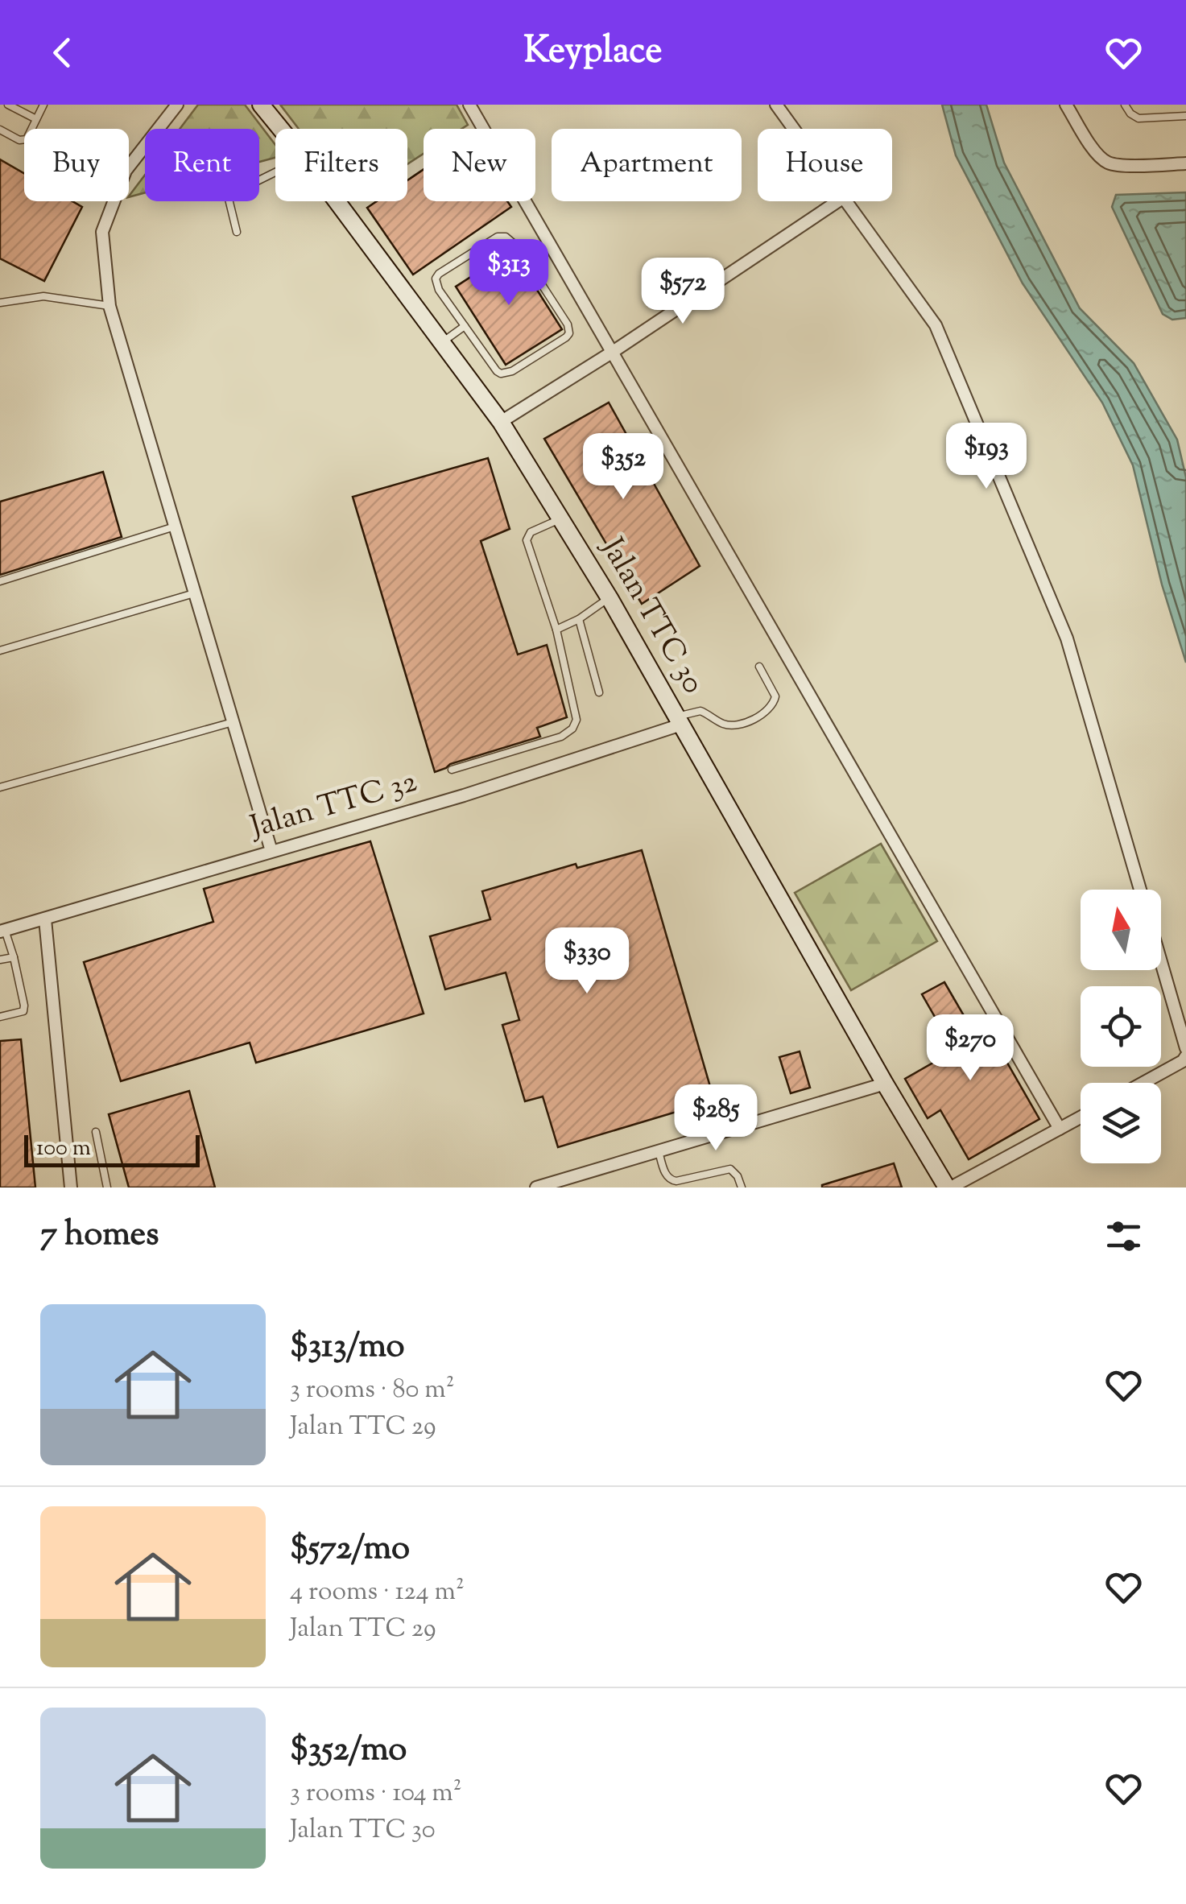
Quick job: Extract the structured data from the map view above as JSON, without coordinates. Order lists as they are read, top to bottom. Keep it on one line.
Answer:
{"streets":{"street":["Jalan TTC 30","Jalan TTC 32"]},"crossings":[["Jalan TTC 30","Jalan TTC 32"]],"scale_bar":"100 m","north":"top","page":{"header":"Keyplace","chip":["Buy","Rent","Filters","New","Apartment","House"],"price":["$313","$572","$193","$352","$330","$270","$285"],"scale":"100 m","heading":"7 homes","list":[{"name":"$313/mo","note":"3 rooms · 80 m² · Jalan TTC 29"},{"name":"$572/mo","note":"4 rooms · 124 m² · Jalan TTC 29"},{"name":"$352/mo","note":"3 rooms · 104 m² · Jalan TTC 30"}]}}
